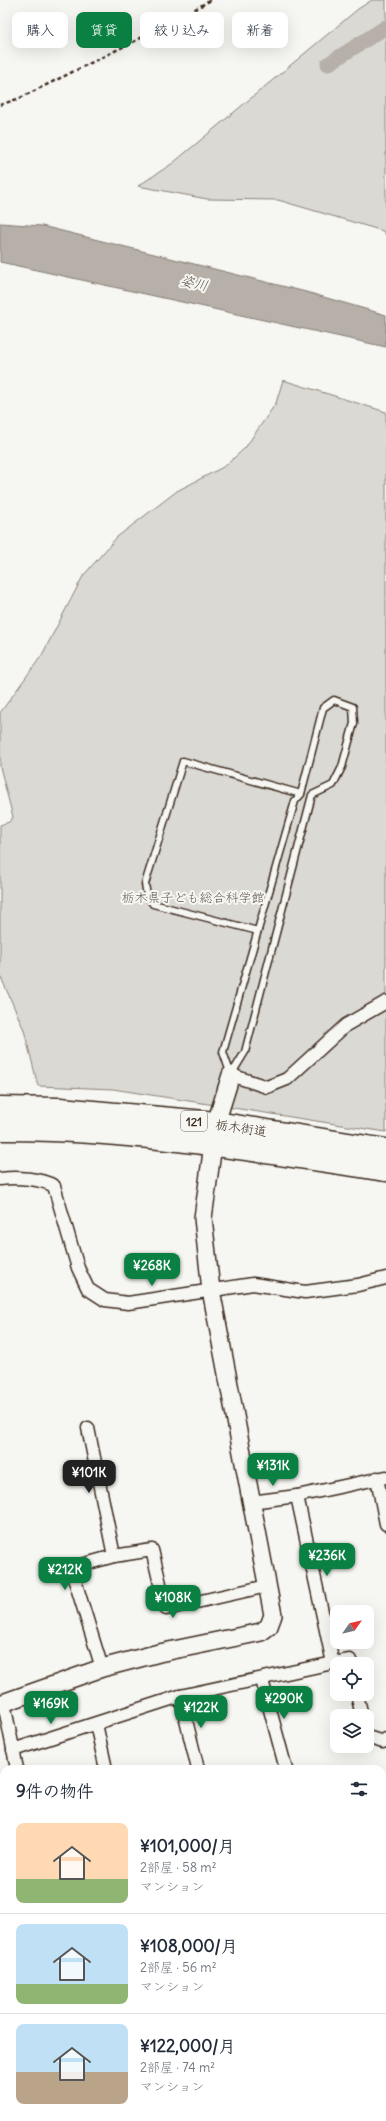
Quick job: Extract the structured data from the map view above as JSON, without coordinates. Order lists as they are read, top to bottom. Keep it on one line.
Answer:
{"streets":{"highway":["121","栃木街道"]},"water":["姿川"],"parks":["栃木県子ども総合科学館"],"north":"top right","page":{"chip":["購入","賃貸","絞り込み","新着"],"price":["¥268K","¥131K","¥101K","¥236K","¥212K","¥108K","¥290K","¥169K","¥122K"],"heading":"9件の物件","list":[{"name":"¥101,000/月","note":"2部屋 · 58 m² · マンション"},{"name":"¥108,000/月","note":"2部屋 · 56 m² · マンション"},{"name":"¥122,000/月","note":"2部屋 · 74 m² · マンション"}]}}
